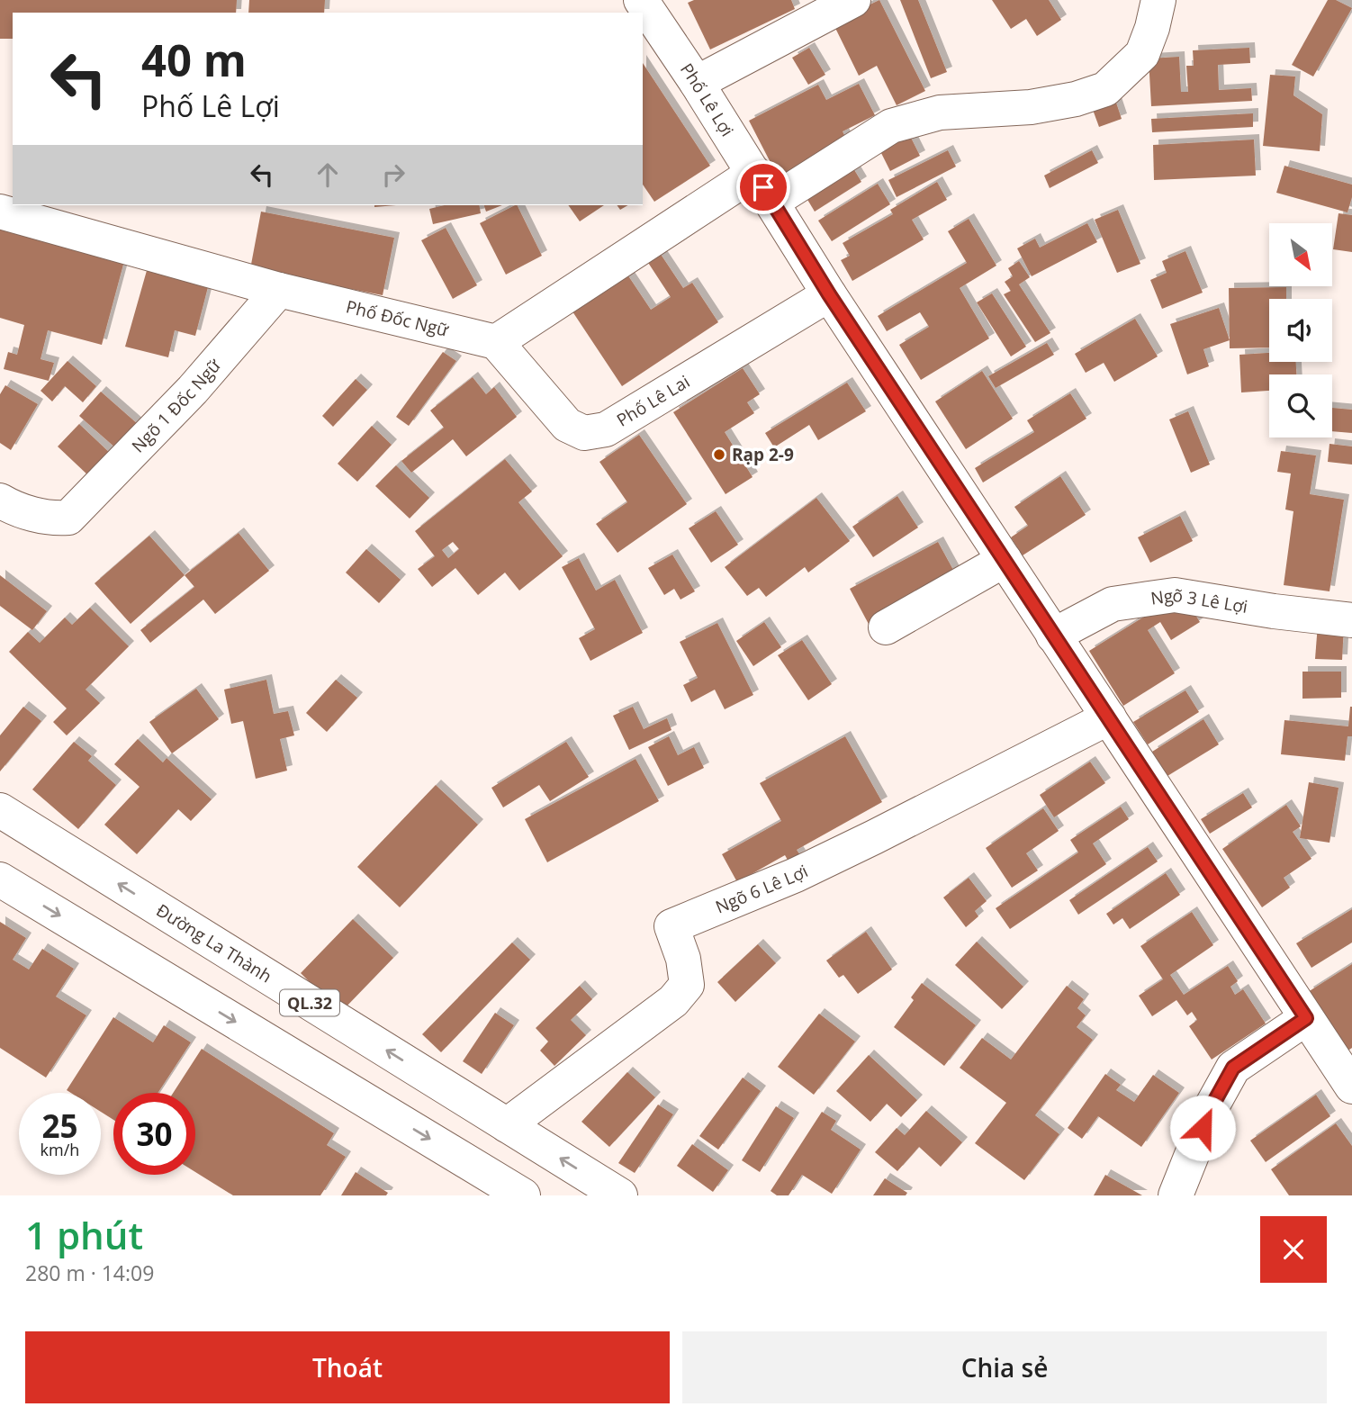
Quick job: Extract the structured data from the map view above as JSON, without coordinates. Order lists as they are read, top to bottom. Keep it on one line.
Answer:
{"streets":{"main road":["Phố Lê Lợi","Phố Đốc Ngữ","Phố Lê Lai","Ngõ 1 Đốc Ngữ","Ngõ 3 Lê Lợi","Ngõ 6 Lê Lợi","Đường La Thành","QL.32"]},"crossings":[["Phố Lê Lợi","Phố Lê Lai"],["Phố Lê Lợi","Ngõ 3 Lê Lợi"],["Phố Lê Lợi","Ngõ 6 Lê Lợi"],["Phố Đốc Ngữ","Phố Lê Lai"],["Phố Đốc Ngữ","Ngõ 1 Đốc Ngữ"],["Ngõ 6 Lê Lợi","Đường La Thành"]],"places":["Rạp 2-9"],"north":"bottom right","page":{"turn":["40 m","Phố Lê Lợi"],"speed":"25 km/h","limit":"30","heading":["1 phút","280 m · 14:09"],"buttons":["Thoát","Chia sẻ"]}}
